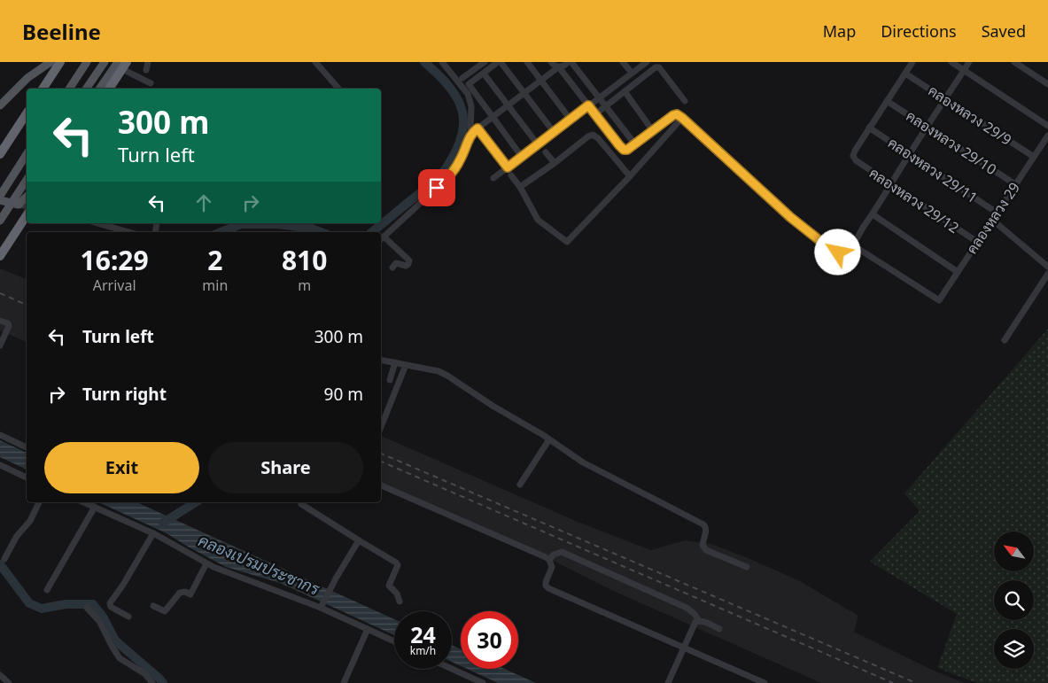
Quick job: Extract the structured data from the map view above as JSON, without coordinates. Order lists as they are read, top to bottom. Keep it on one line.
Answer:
{"streets":{"street":["คลองหลวง 29/9","คลองหลวง 29/10","คลองหลวง 29/11","คลองหลวง 29/12","คลองหลวง 29"]},"crossings":[["คลองหลวง 29/9","คลองหลวง 29"],["คลองหลวง 29/10","คลองหลวง 29"],["คลองหลวง 29/11","คลองหลวง 29/12"],["คลองหลวง 29/11","คลองหลวง 29"],["คลองหลวง 29/12","คลองหลวง 29"]],"water":["คลองเปรมประชากร"],"north":"top left","page":{"header":"Beeline","nav":["Map","Directions","Saved"],"turn":["300 m","Turn left"],"eta":["16:29","Arrival","2","min","810","m"],"list":[{"name":"Turn left","value":"300 m"},{"name":"Turn right","value":"90 m"}],"buttons":["Exit","Share"],"speed":"24 km/h","limit":"30"}}
